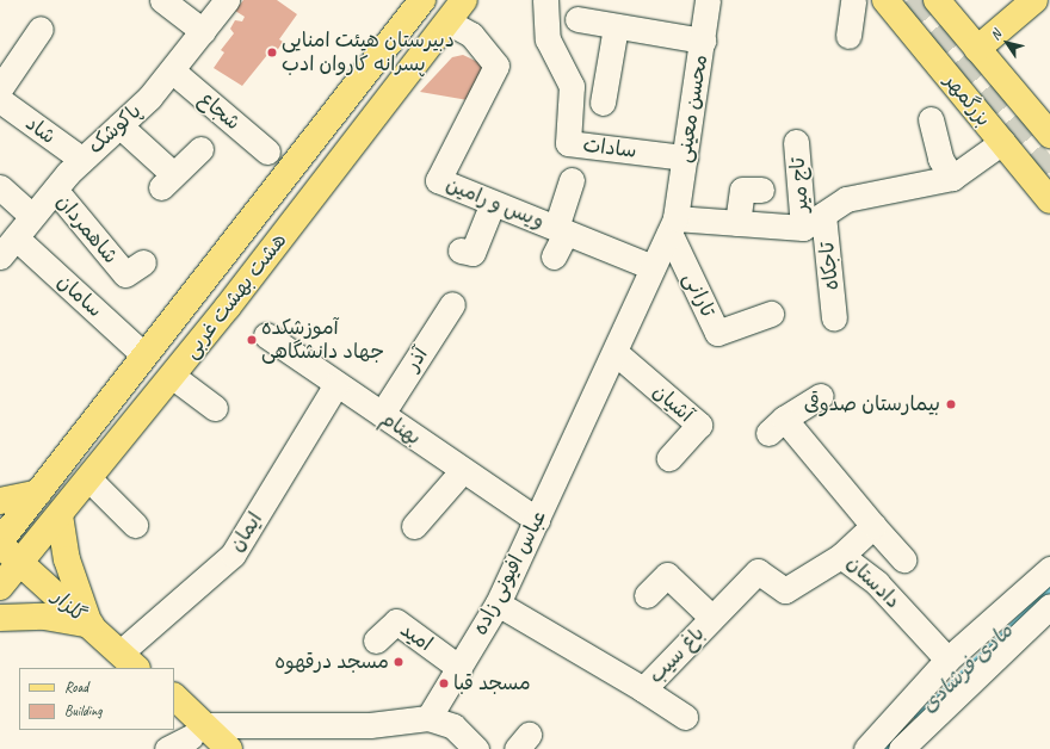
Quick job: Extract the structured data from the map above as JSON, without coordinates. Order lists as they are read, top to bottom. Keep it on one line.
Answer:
{"streets":{"main road":["بزرگمهر","هشت بهشت غربی","گلزار"],"street":["محسن معینی","شجاع","پاکوشک","شاد","سادات","تاج میر","ویس و رامین","شاهمردان","تاجکاه","تارانی","سامان","آذر","آشیان","بهنام","ایمان","عباس افیونی زاده","دادستان","امید","باغ سیب"]},"crossings":[["محسن معینی","سادات"],["محسن معینی","تارانی"],["محسن معینی","عباس افیونی زاده"],["شجاع","پاکوشک"],["پاکوشک","شاد"],["پاکوشک","شاهمردان"],["پاکوشک","سامان"],["ویس و رامین","هشت بهشت غربی"],["ویس و رامین","عباس افیونی زاده"],["تارانی","عباس افیونی زاده"],["سامان","هشت بهشت غربی"],["هشت بهشت غربی","گلزار"],["آذر","بهنام"],["آشیان","عباس افیونی زاده"],["بهنام","ایمان"],["بهنام","عباس افیونی زاده"],["ایمان","گلزار"],["عباس افیونی زاده","امید"],["عباس افیونی زاده","باغ سیب"],["دادستان","باغ سیب"]],"water":["مادی فرشادی"],"places":["دبیرستان هیئت امنایی پسرانه کاروان ادب","آموزشکده جهاد دانشگاهی","بیمارستان صدوقی","مسجد درقهوه","مسجد قبا"],"legend":["Road","Building"],"north":"top left"}
